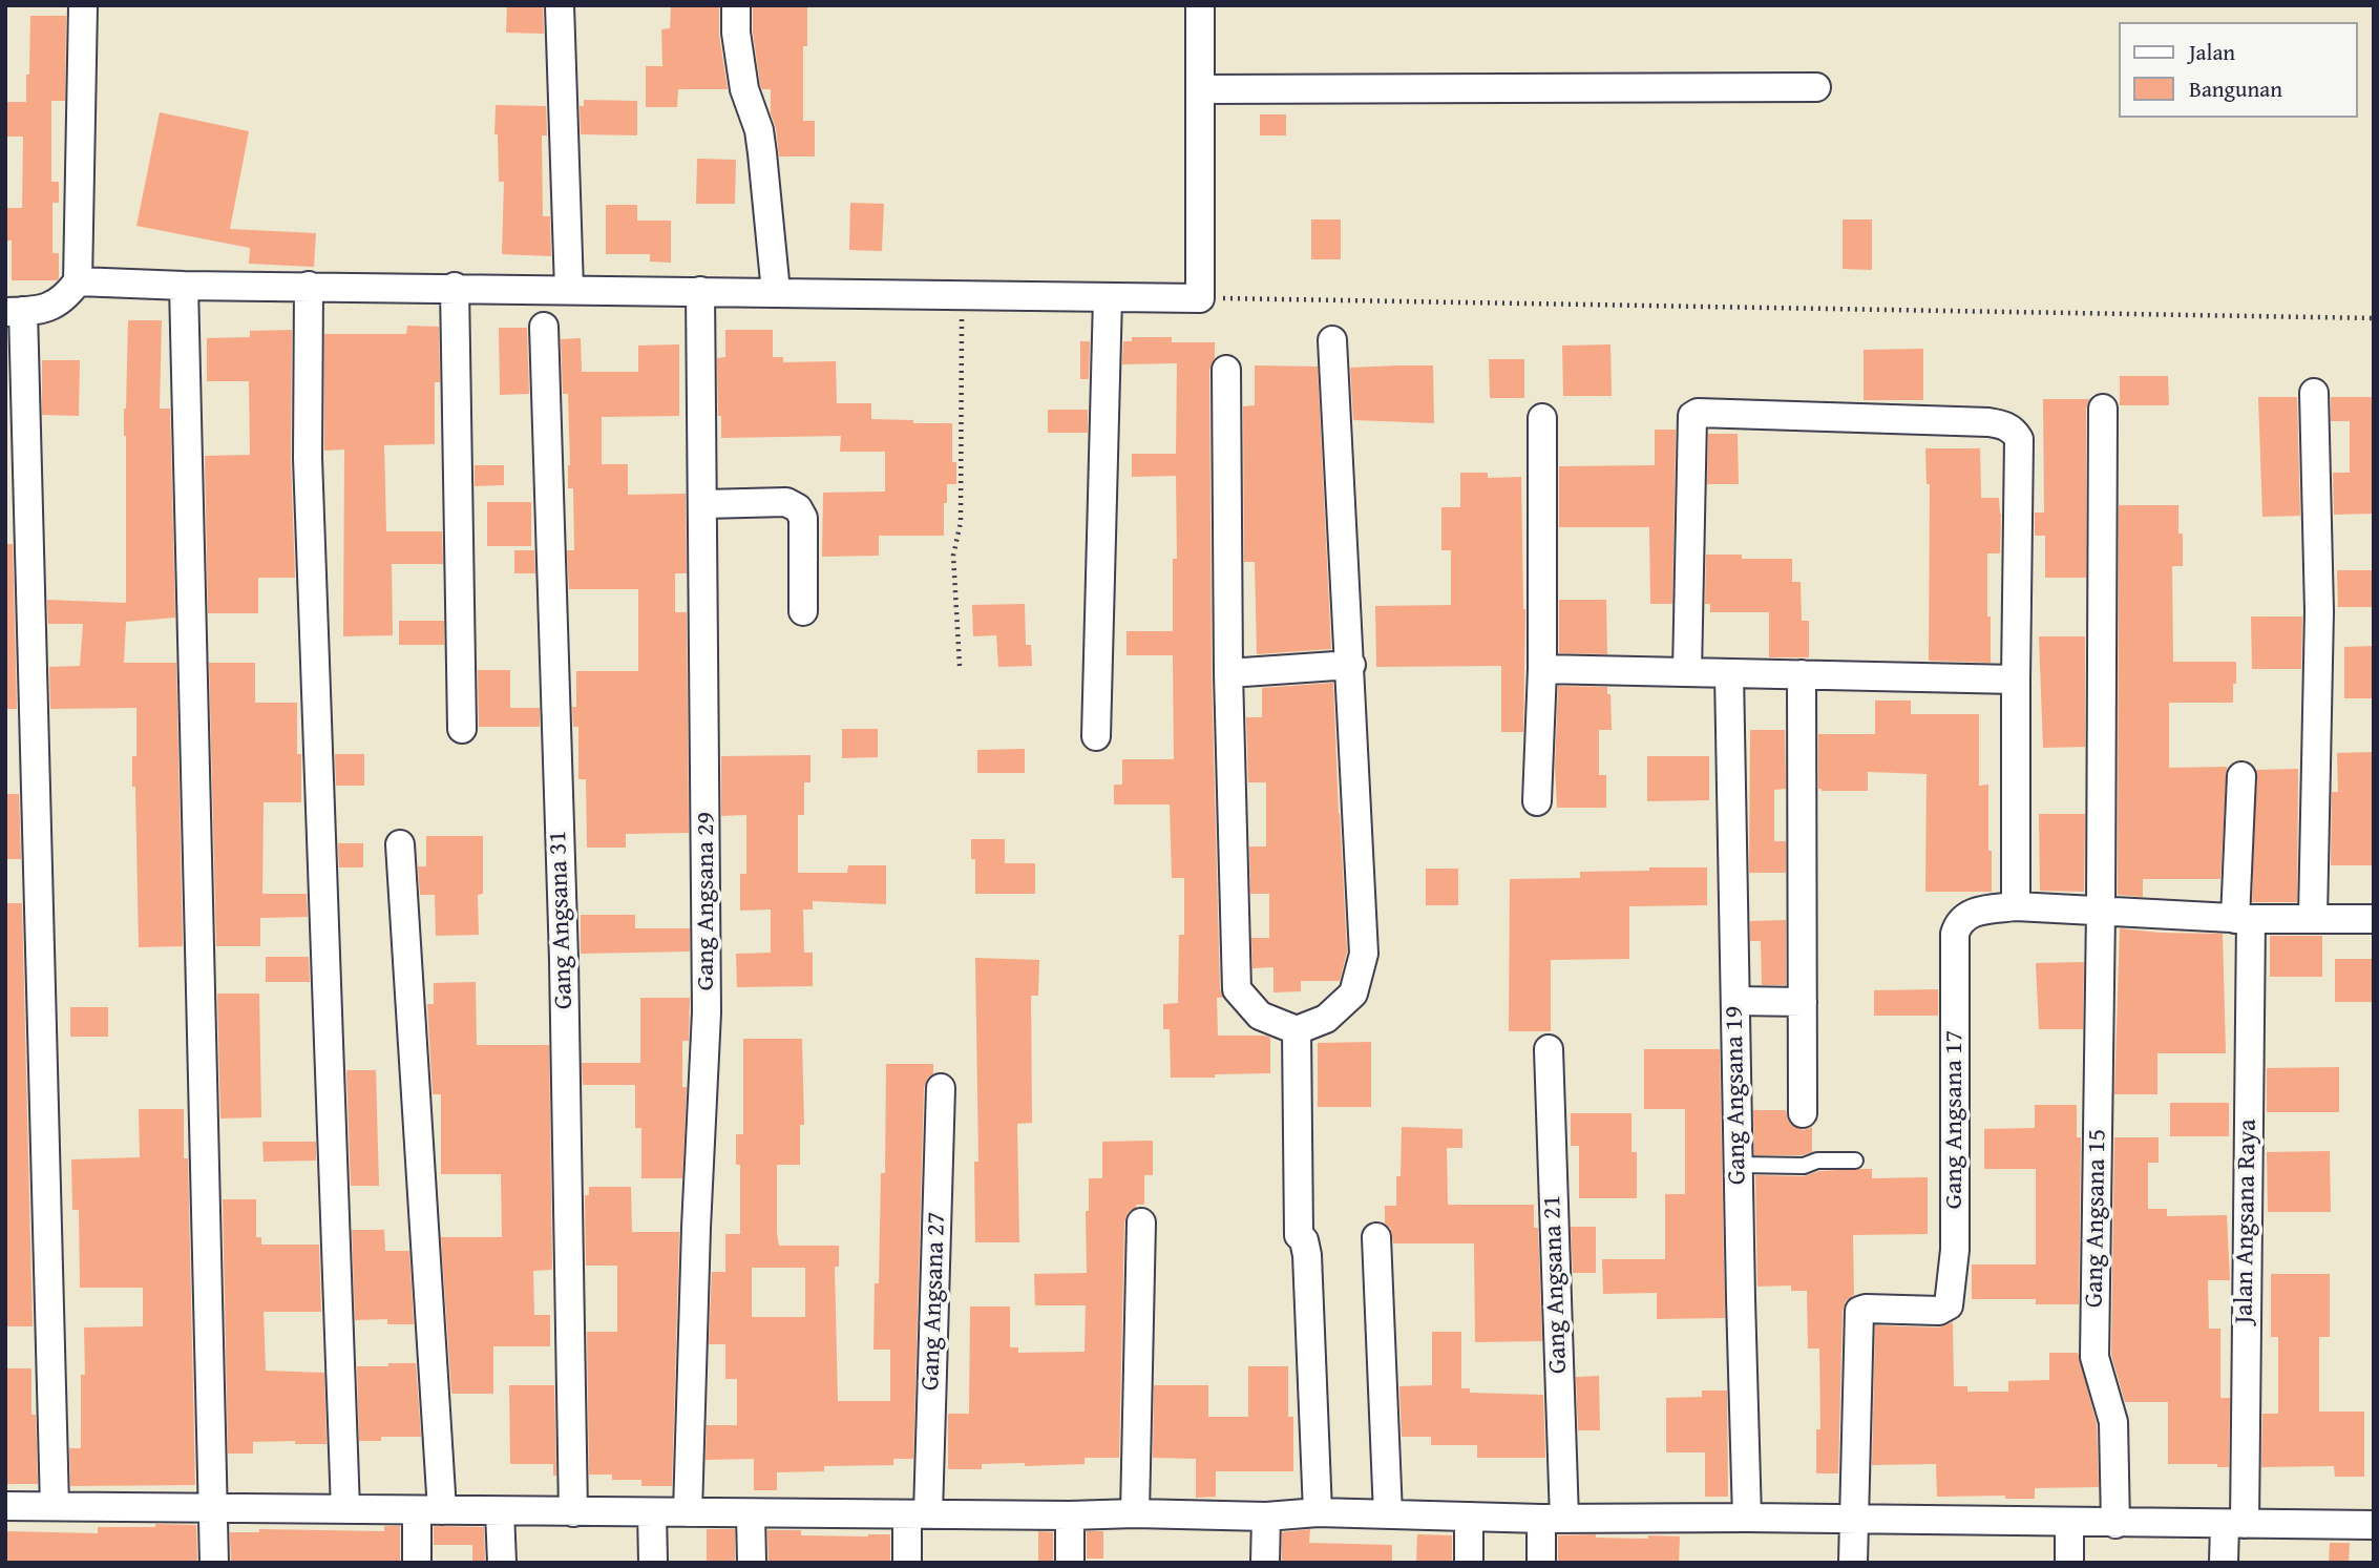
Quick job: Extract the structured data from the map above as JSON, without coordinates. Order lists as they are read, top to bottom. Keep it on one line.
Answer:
{"streets":{"street":["Gang Angsana 29","Gang Angsana 31","Gang Angsana 19","Gang Angsana 17","Gang Angsana 15","Jalan Angsana Raya","Gang Angsana 21","Gang Angsana 27"]},"legend":["Jalan","Bangunan"]}
